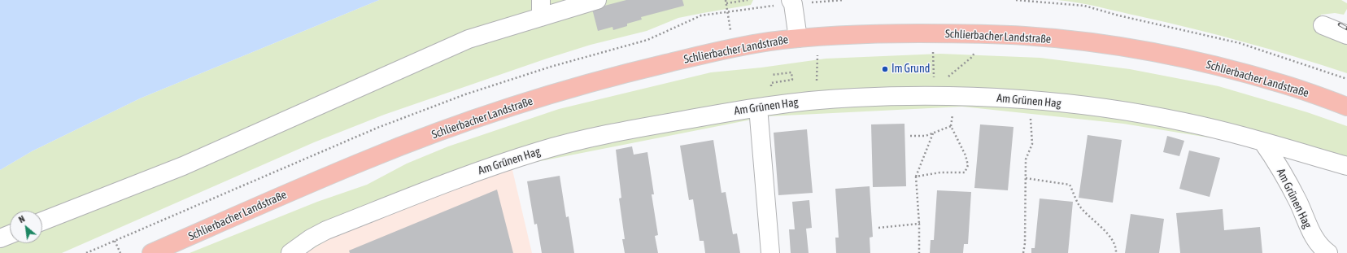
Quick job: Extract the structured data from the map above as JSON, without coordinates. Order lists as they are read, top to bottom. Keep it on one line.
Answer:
{"streets":{"main road":["Schlierbacher Landstraße"],"street":["Am Grünen Hag"]},"places":["Im Grund"],"north":"top left"}
